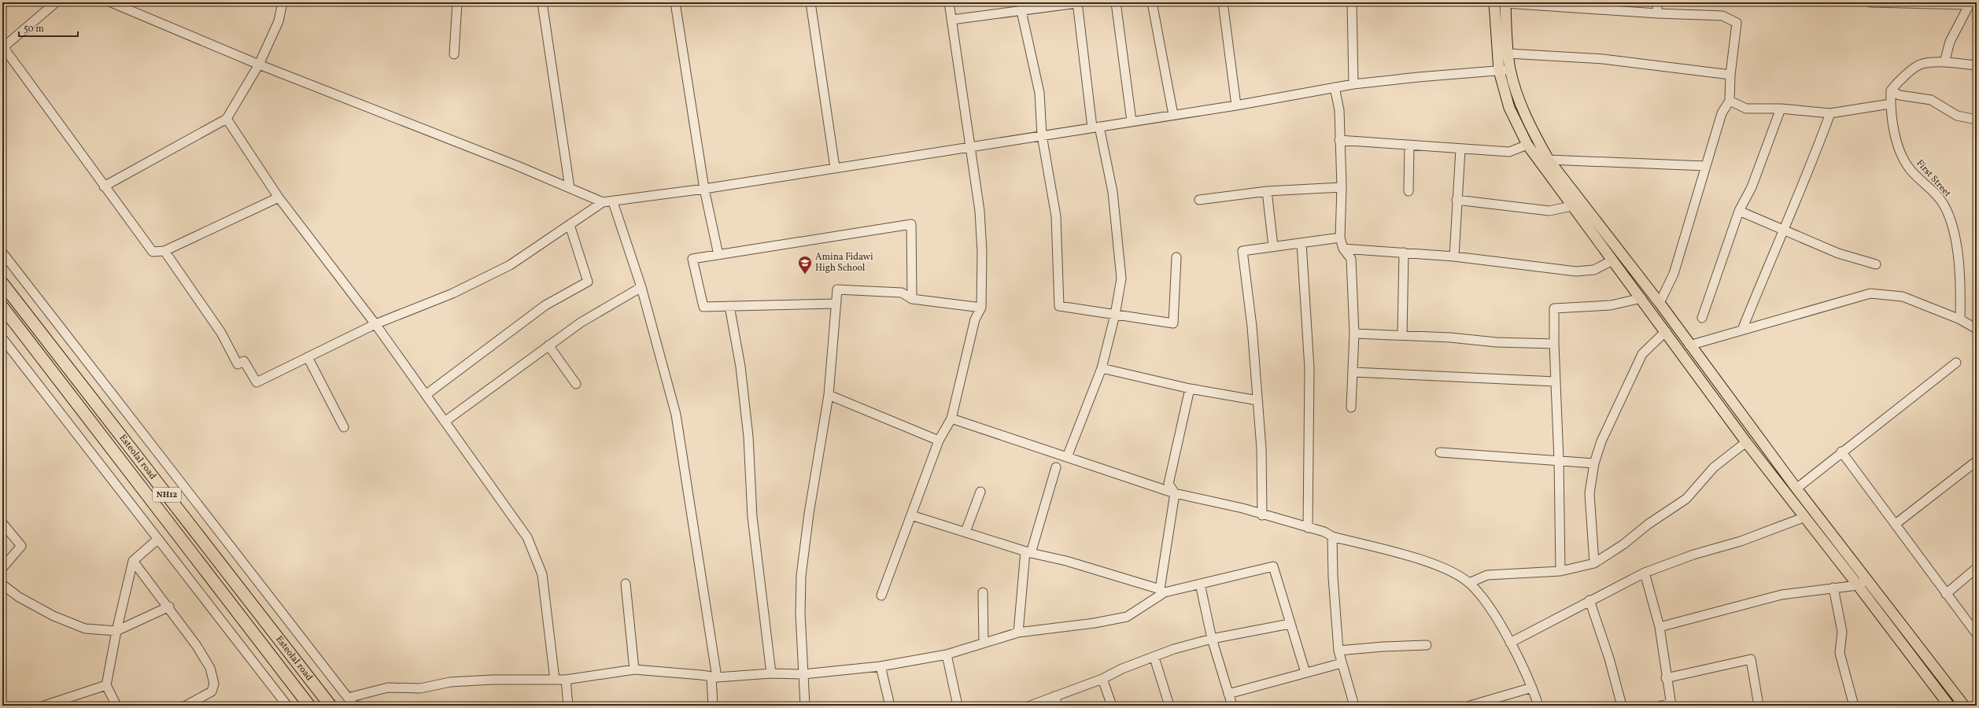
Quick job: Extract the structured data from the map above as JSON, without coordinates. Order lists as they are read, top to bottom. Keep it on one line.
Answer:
{"streets":{"highway":["Esteolal road","NH12"],"street":["First Street"]},"places":{"school or university":["Amina Fidawi High School"]},"scale_bar":"50 m"}
